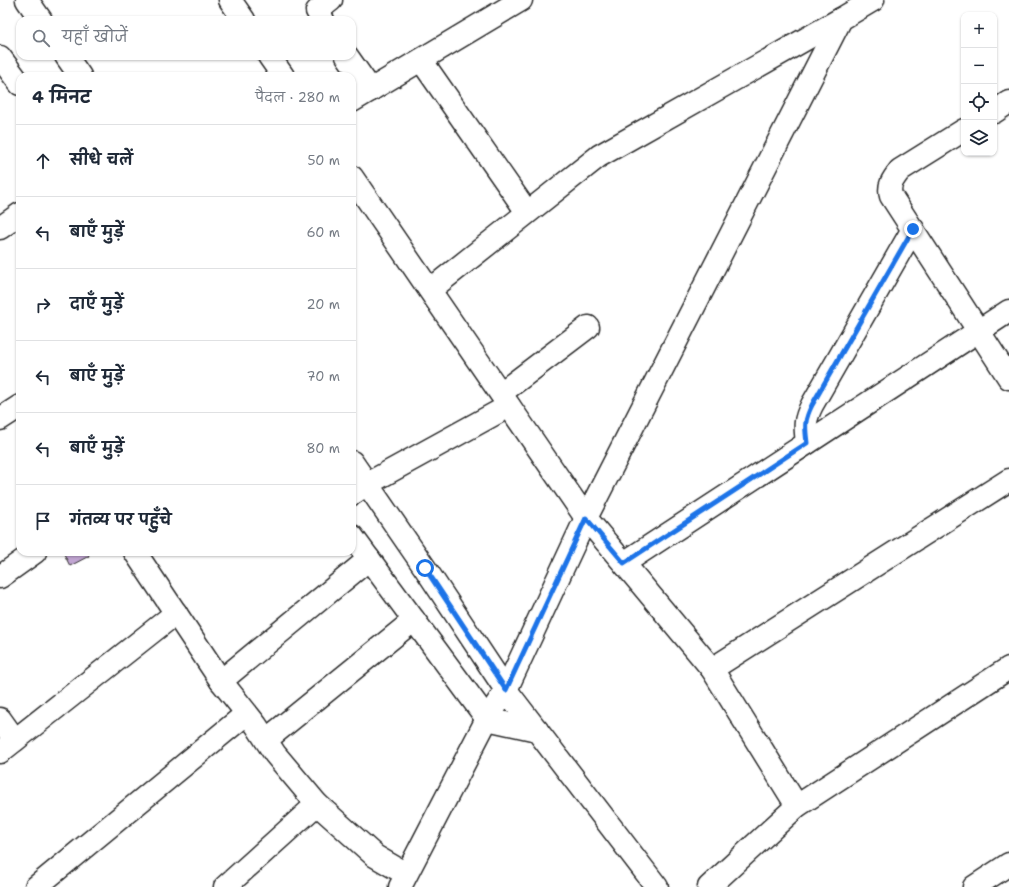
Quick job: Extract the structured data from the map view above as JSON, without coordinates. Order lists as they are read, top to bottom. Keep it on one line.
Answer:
{"page":{"map_buttons":["+","−"],"search":"यहाँ खोजें","heading":["4 मिनट","पैदल · 280 m"],"list":[["सीधे चलें","50 m"],["बाएँ मुड़ें","60 m"],["दाएँ मुड़ें","20 m"],["बाएँ मुड़ें","70 m"],["बाएँ मुड़ें","80 m"],"गंतव्य पर पहुँचे"]}}
